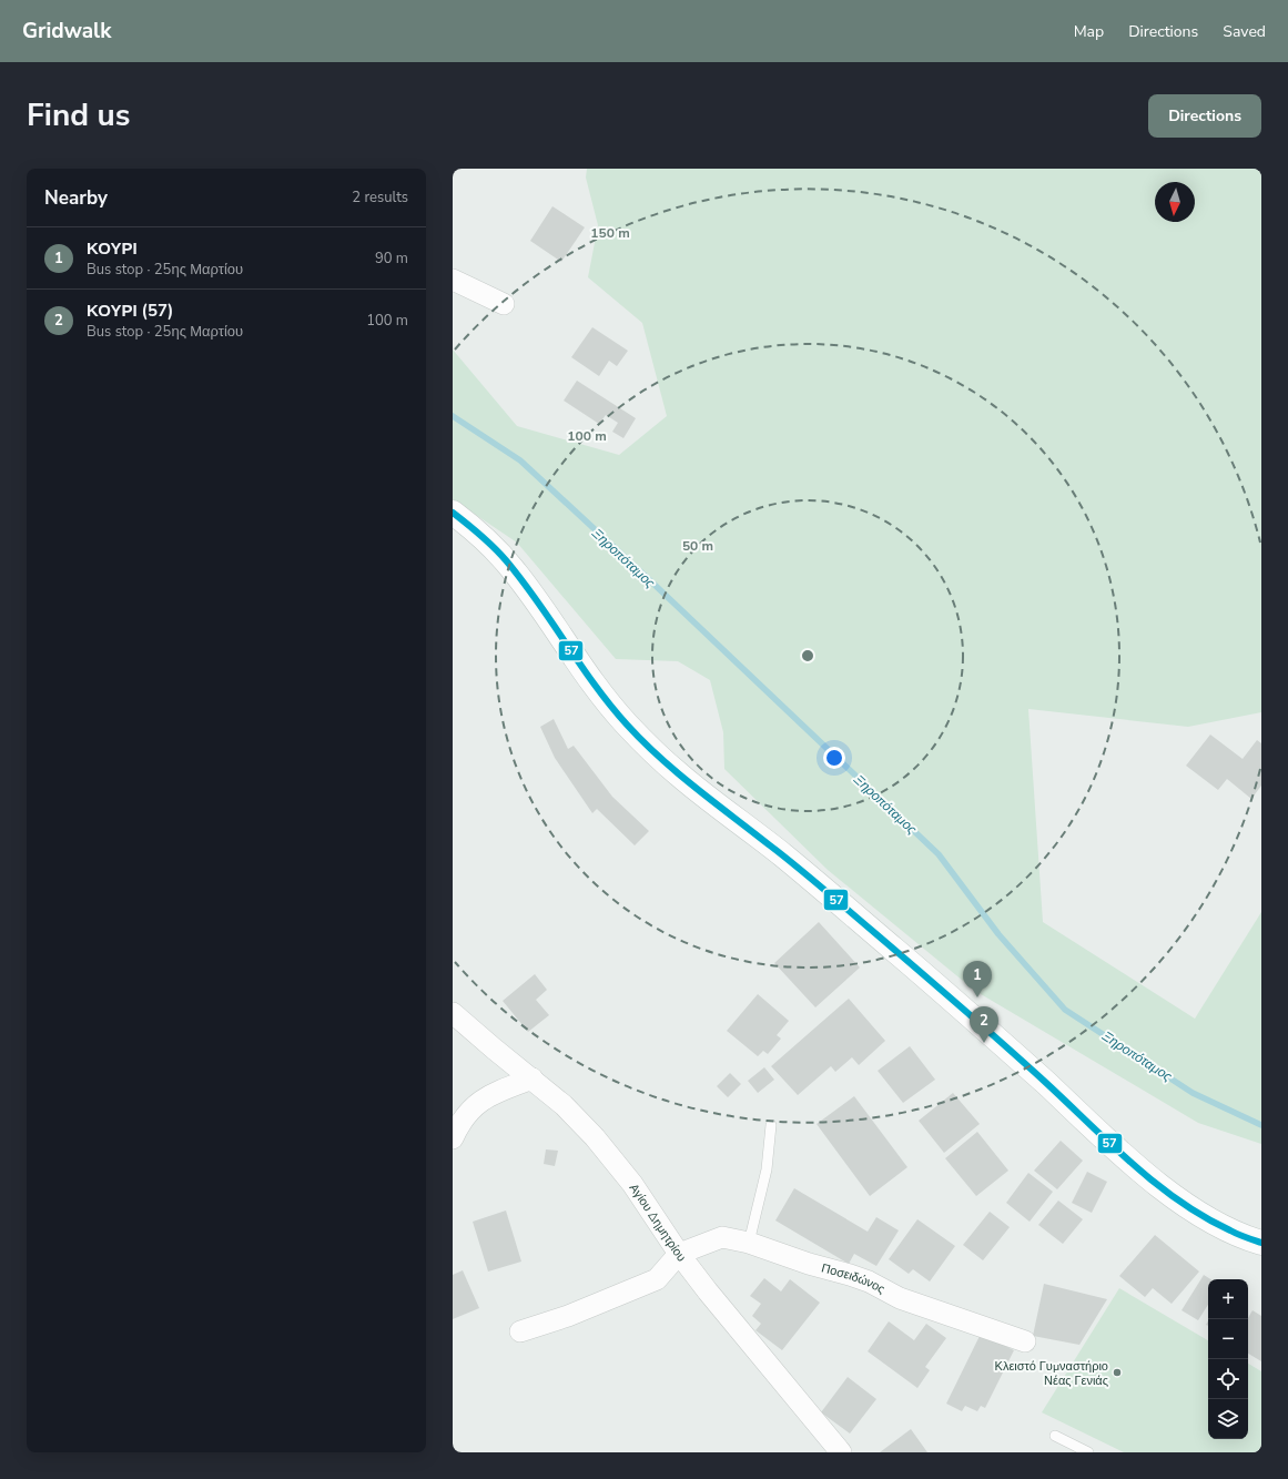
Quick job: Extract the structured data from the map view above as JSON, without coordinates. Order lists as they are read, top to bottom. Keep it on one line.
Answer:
{"streets":{"street":["Αγίου Δημητρίου","Ποσειδώνος"]},"crossings":[["Αγίου Δημητρίου","Ποσειδώνος"]],"water":["Ξηροπόταμος"],"places":["Κλειστό Γυμναστήριο Νέας Γενιάς"],"lines":["transit line 57"],"north":"bottom","page":{"header":"Gridwalk","nav":["Map","Directions","Saved"],"title":"Find us","buttons":"Directions","heading":["Nearby","2 results"],"list":[{"mark":"1","name":"ΚΟΥΡΙ","note":"Bus stop · 25ης Μαρτίου","value":"90 m"},{"mark":"2","name":"ΚΟΥΡΙ (57)","note":"Bus stop · 25ης Μαρτίου","value":"100 m"}],"pins":["1","2"],"map_buttons":["+","−"]},"rings":["150 m","100 m","50 m"]}
